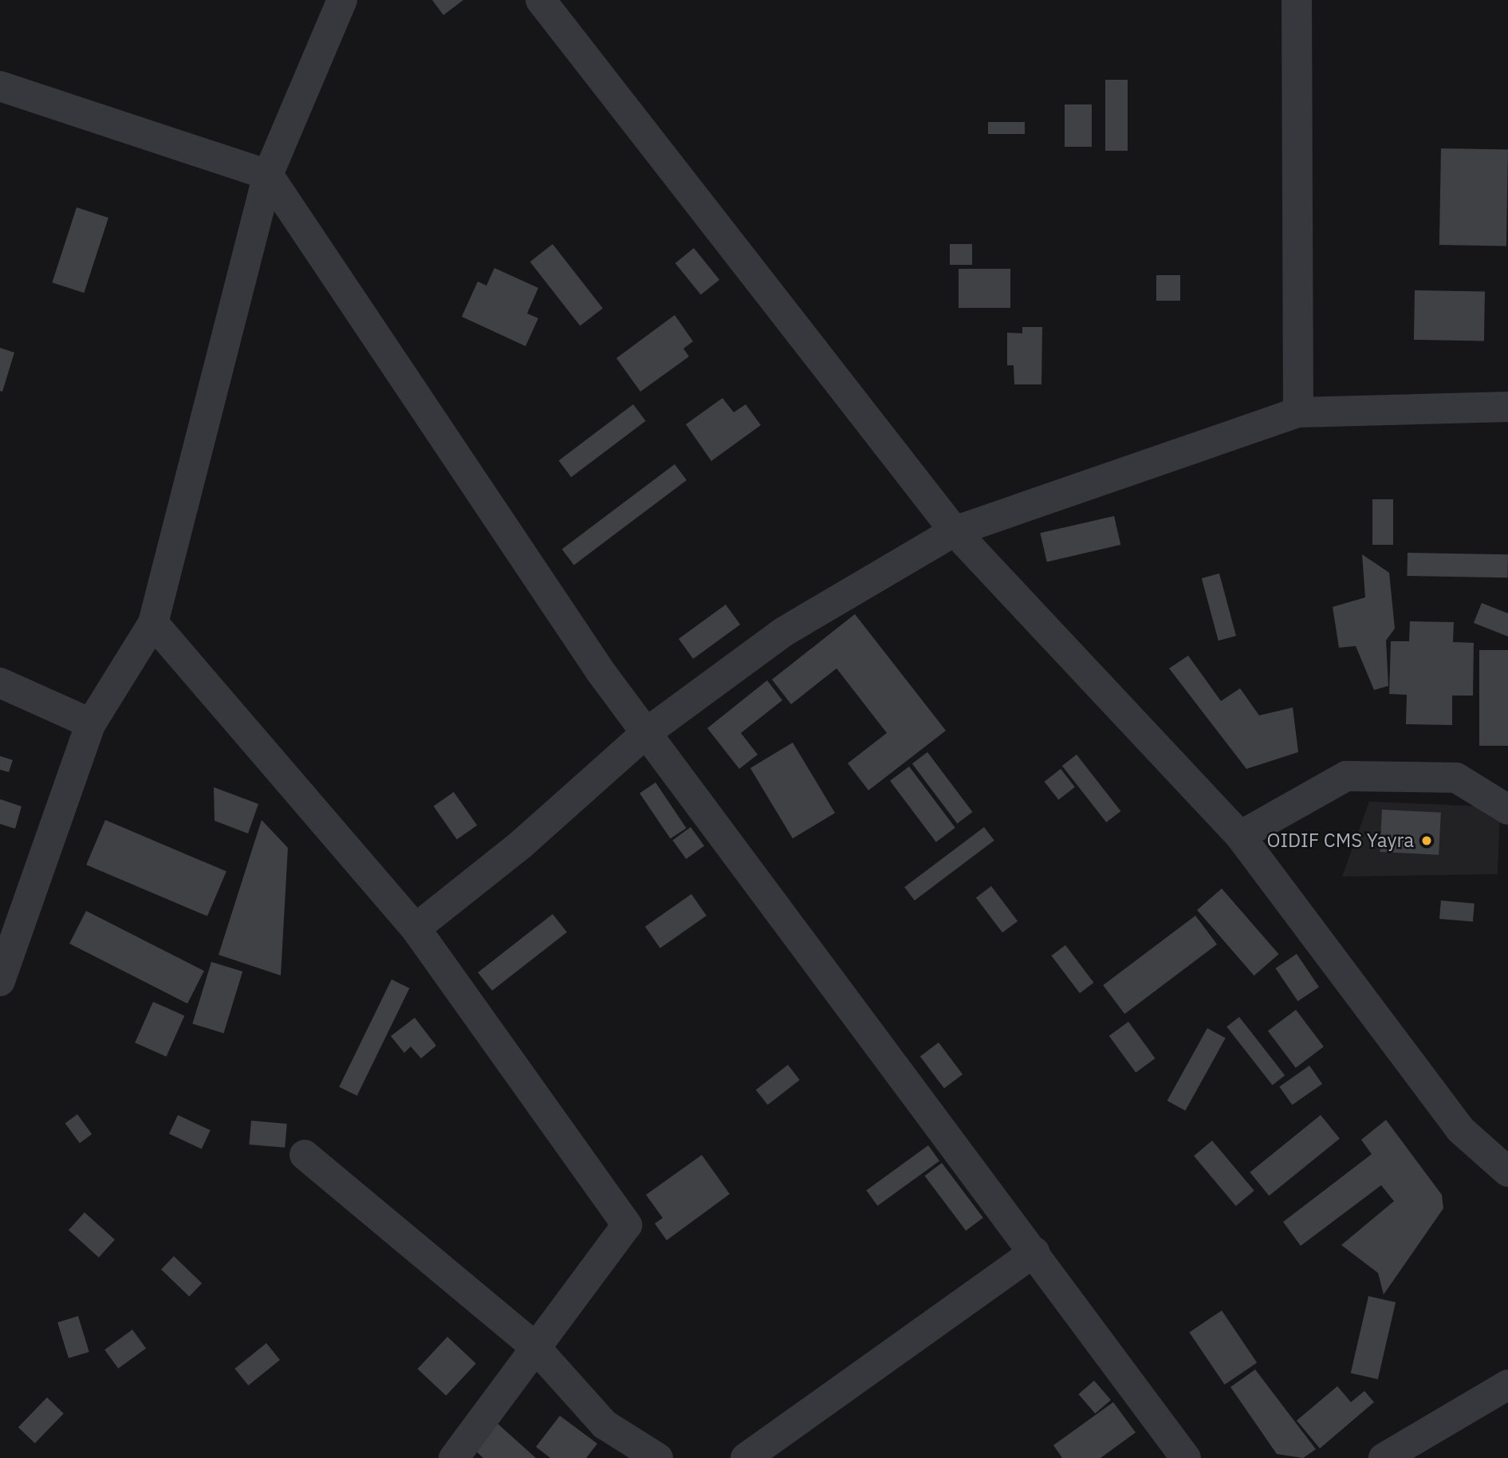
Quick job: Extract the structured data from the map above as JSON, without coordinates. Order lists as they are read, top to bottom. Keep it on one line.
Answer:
{"places":["OIDIF CMS Yayra"]}
